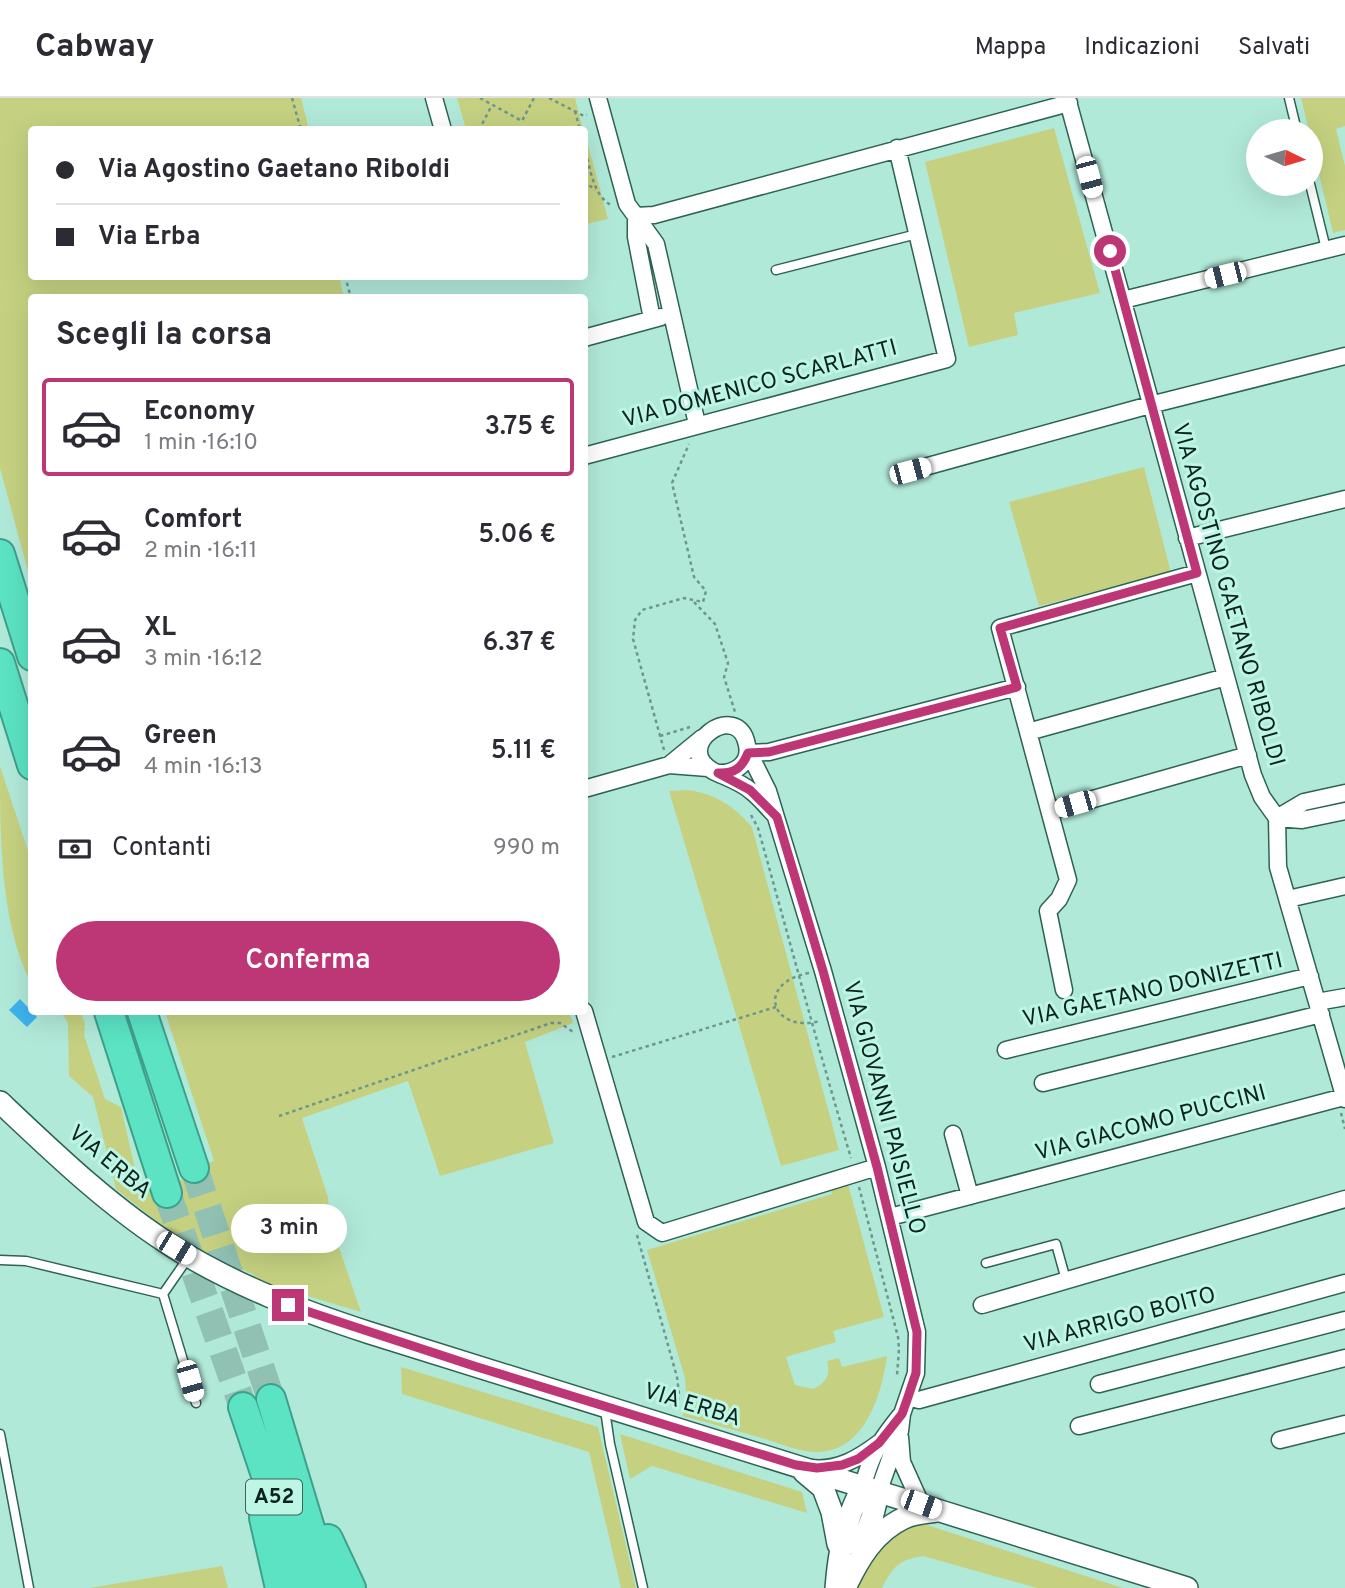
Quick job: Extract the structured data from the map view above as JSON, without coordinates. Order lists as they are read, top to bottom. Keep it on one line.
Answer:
{"streets":{"highway":["A52"],"main road":["VIA ERBA"],"street":["VIA DOMENICO SCARLATTI","VIA AGOSTINO GAETANO RIBOLDI","VIA GAETANO DONIZETTI","VIA GIOVANNI PAISIELLO","VIA GIACOMO PUCCINI","VIA ARRIGO BOITO"]},"crossings":[["VIA AGOSTINO GAETANO RIBOLDI","VIA GAETANO DONIZETTI"],["VIA AGOSTINO GAETANO RIBOLDI","VIA GIACOMO PUCCINI"],["VIA GIOVANNI PAISIELLO","VIA GIACOMO PUCCINI"],["VIA GIOVANNI PAISIELLO","VIA ARRIGO BOITO"]],"north":"right","page":{"header":"Cabway","nav":["Mappa","Indicazioni","Salvati"],"banner":["Via Agostino Gaetano Riboldi","Via Erba"],"heading":"Scegli la corsa","list":[{"name":"Economy","note":"1 min · 16:10","value":"3.75 €"},{"name":"Comfort","note":"2 min · 16:11","value":"5.06 €"},{"name":"XL","note":"3 min · 16:12","value":"6.37 €"},{"name":"Green","note":"4 min · 16:13","value":"5.11 €"}],"pay":["Contanti","990 m"],"buttons":"Conferma","bubble":"3 min"}}
